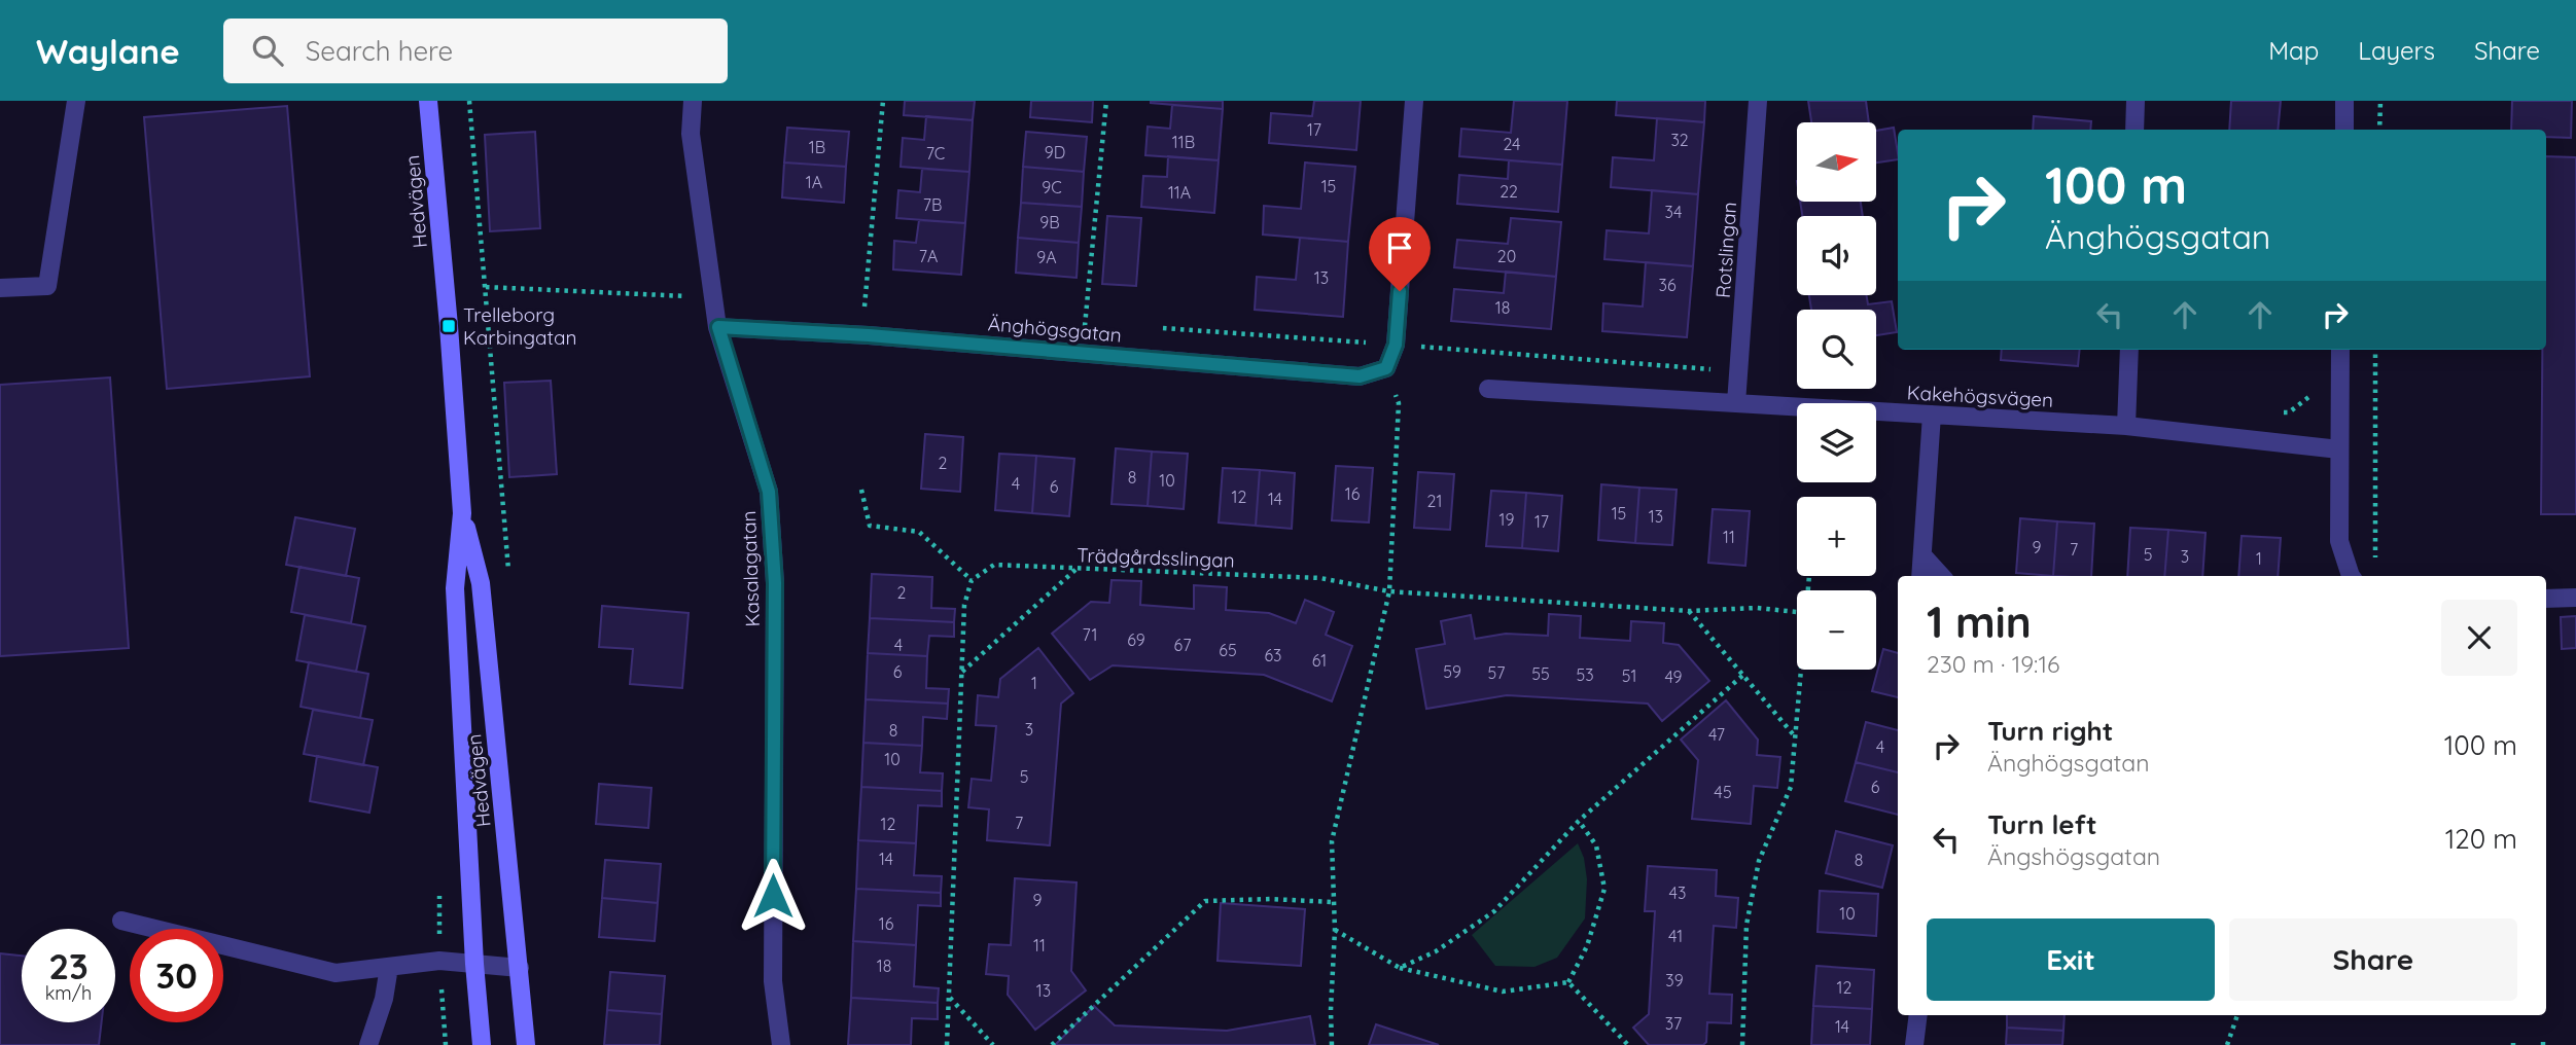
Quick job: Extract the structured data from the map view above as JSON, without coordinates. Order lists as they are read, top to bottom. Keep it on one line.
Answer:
{"streets":{"main road":["Hedvägen"],"street":["Rotslingan","Änghögsgatan","Kakehögsvägen","Kasalagatan"],"path":["Trädgårdsslingan"]},"crossings":[["Rotslingan","Kakehögsvägen"],["Änghögsgatan","Kasalagatan"]],"places":{"transit":["Trelleborg Karbingatan"]},"house_numbers":["17","32","11B","24","1B","9D","7C","1A","15","9C","22","11A","7B","34","9B","7A","20","9A","13","36","18","2","8","10","4","6","16","12","14","21","15","13","19","17","11","9","7","5","3","1","2","71","69","4","67","65","63","61","6","59","57","55","53","51","49","1","3","8","47","4","10","5","6","45","7","12","14","8","43","9","10","16","41","11","18","39","12","13","37","14"],"north":"right","page":{"header":"Waylane","search":"Search here","nav":["Map","Layers","Share"],"map_buttons":["+","−"],"turn":["100 m","Änghögsgatan"],"heading":["1 min","230 m · 19:16"],"list":[{"name":"Turn right","note":"Änghögsgatan","value":"100 m"},{"name":"Turn left","note":"Ängshögsgatan","value":"120 m"}],"buttons":["Exit","Share"],"speed":"23 km/h","limit":"30"}}
